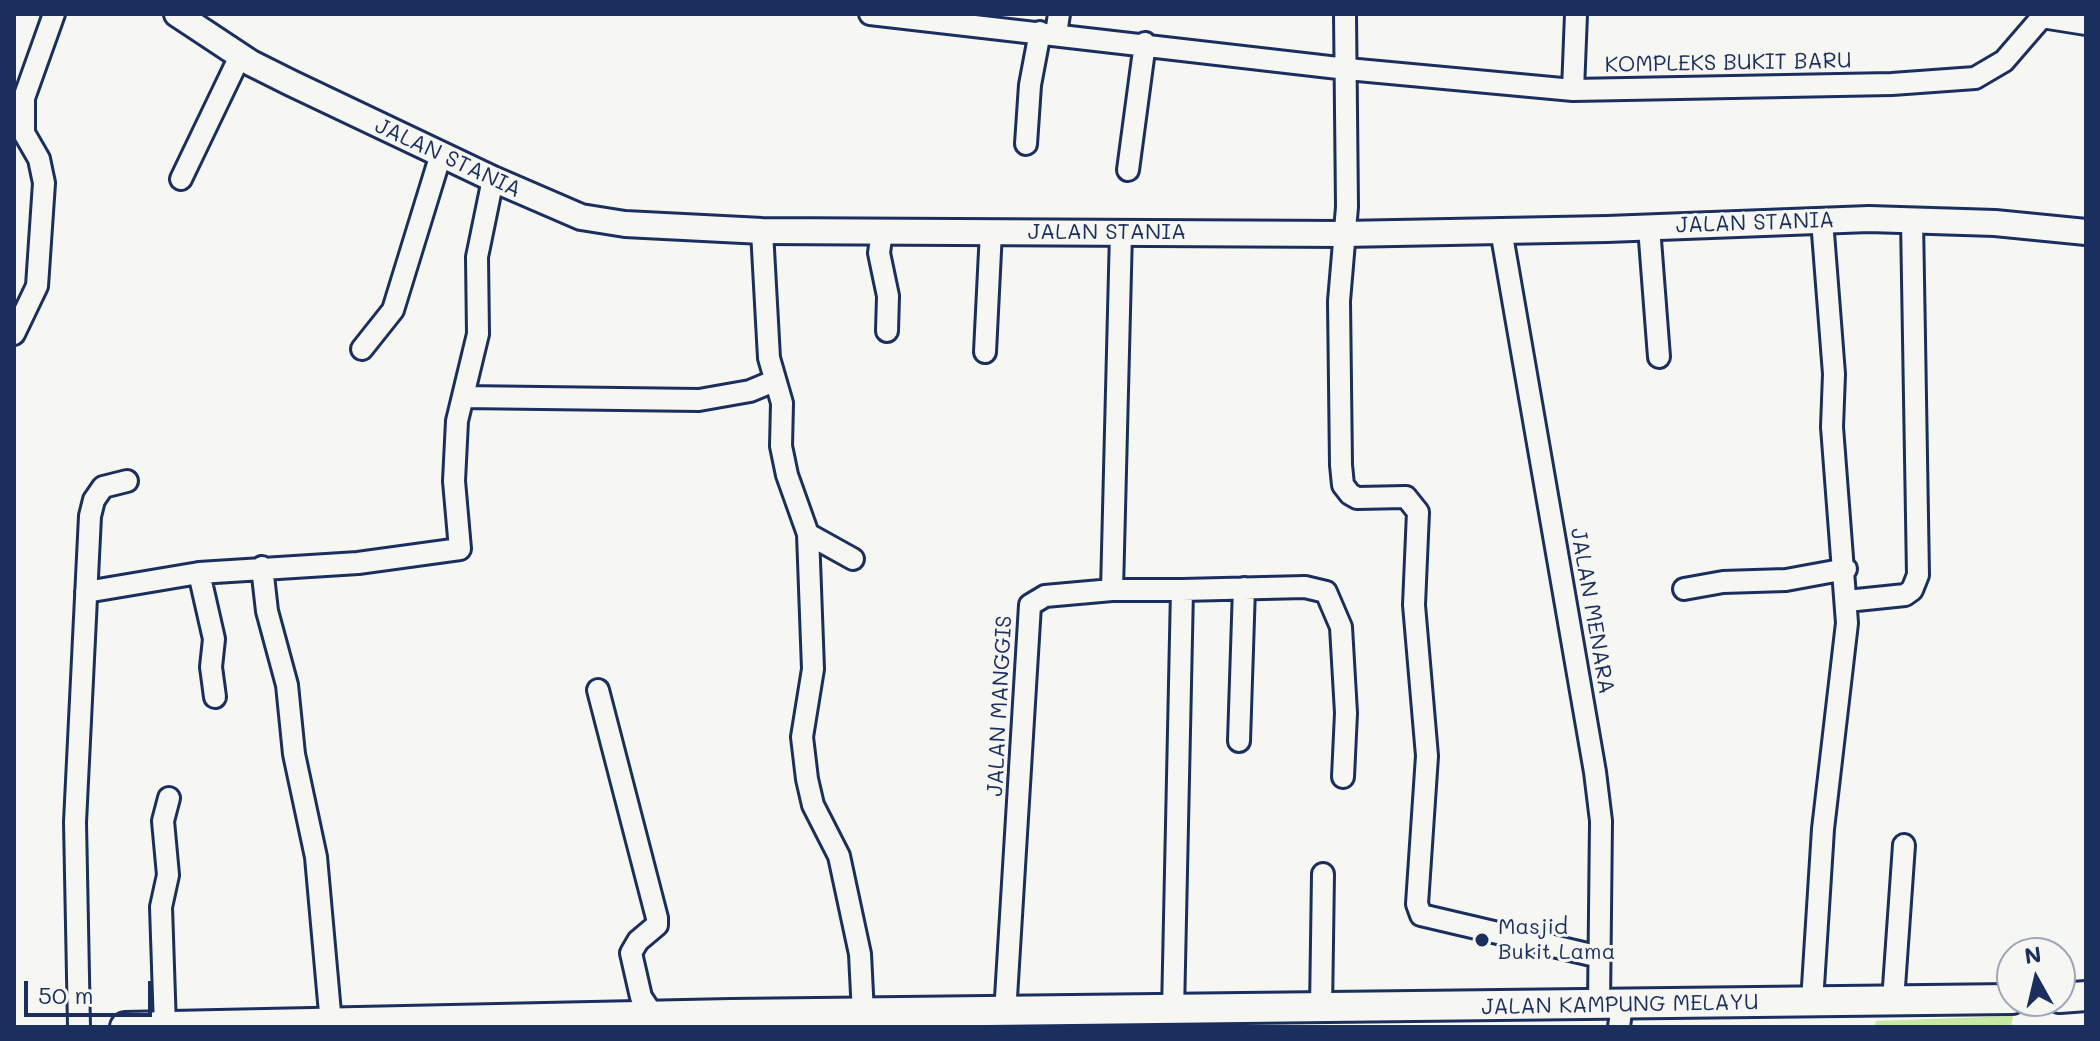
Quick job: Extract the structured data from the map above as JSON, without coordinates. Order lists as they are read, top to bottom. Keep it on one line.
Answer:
{"streets":{"main road":["JALAN KAMPUNG MELAYU"],"street":["KOMPLEKS BUKIT BARU","JALAN STANIA","JALAN MENARA","JALAN MANGGIS"]},"crossings":[["JALAN STANIA","JALAN MENARA"],["JALAN MENARA","JALAN KAMPUNG MELAYU"],["JALAN MANGGIS","JALAN KAMPUNG MELAYU"]],"places":["Masjid Bukit Lama"],"scale_bar":"50 m","north":"top"}
